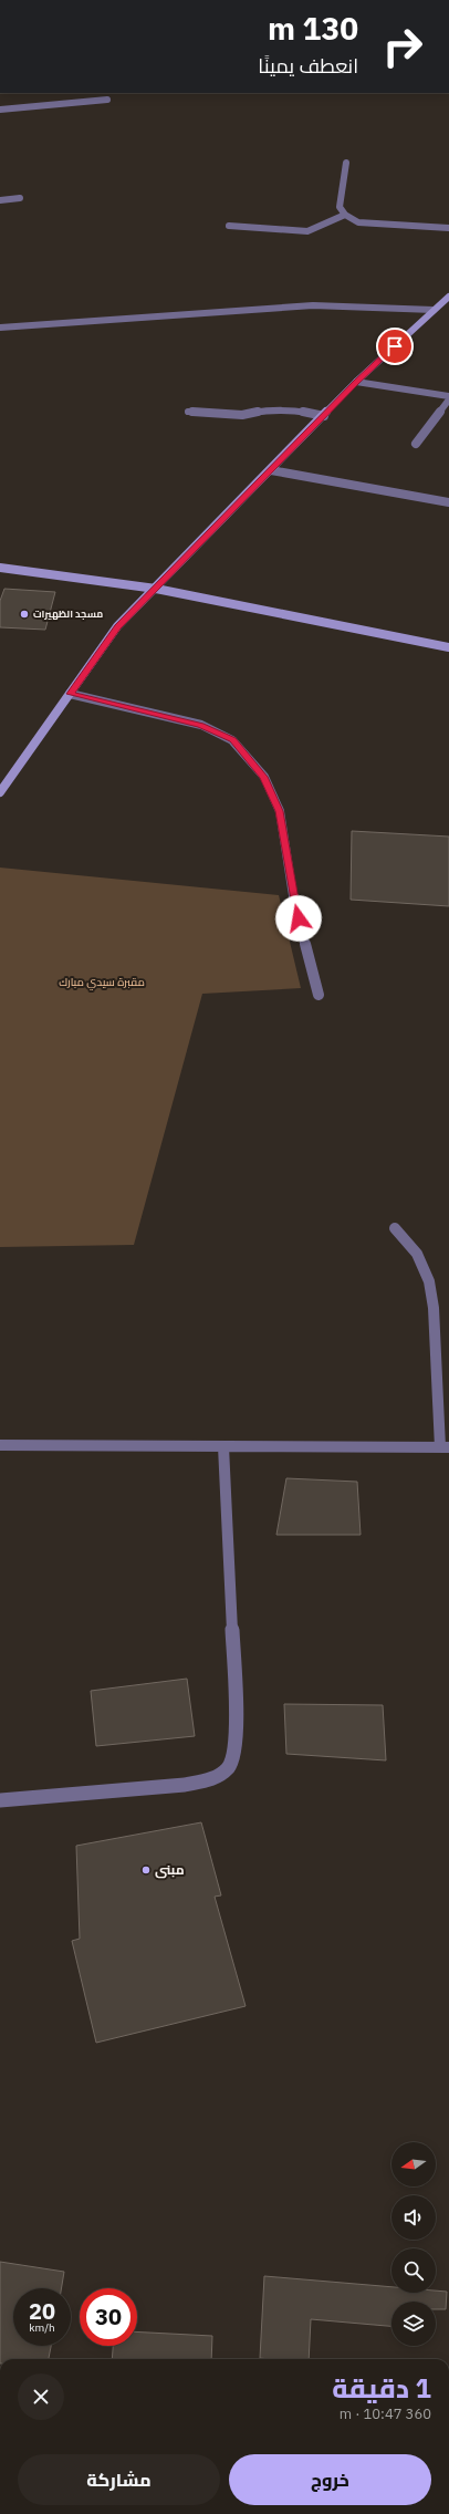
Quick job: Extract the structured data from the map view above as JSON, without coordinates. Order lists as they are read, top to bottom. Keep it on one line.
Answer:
{"parks":["مقبرة سيدي مبارك"],"places":["مسجد الظهيرات","مبنى"],"north":"left","page":{"turn":["130 m","انعطف يمينًا"],"speed":"20 km/h","limit":"30","heading":["1 دقيقة","360 m · 10:47"],"buttons":["خروج","مشاركة"]}}
